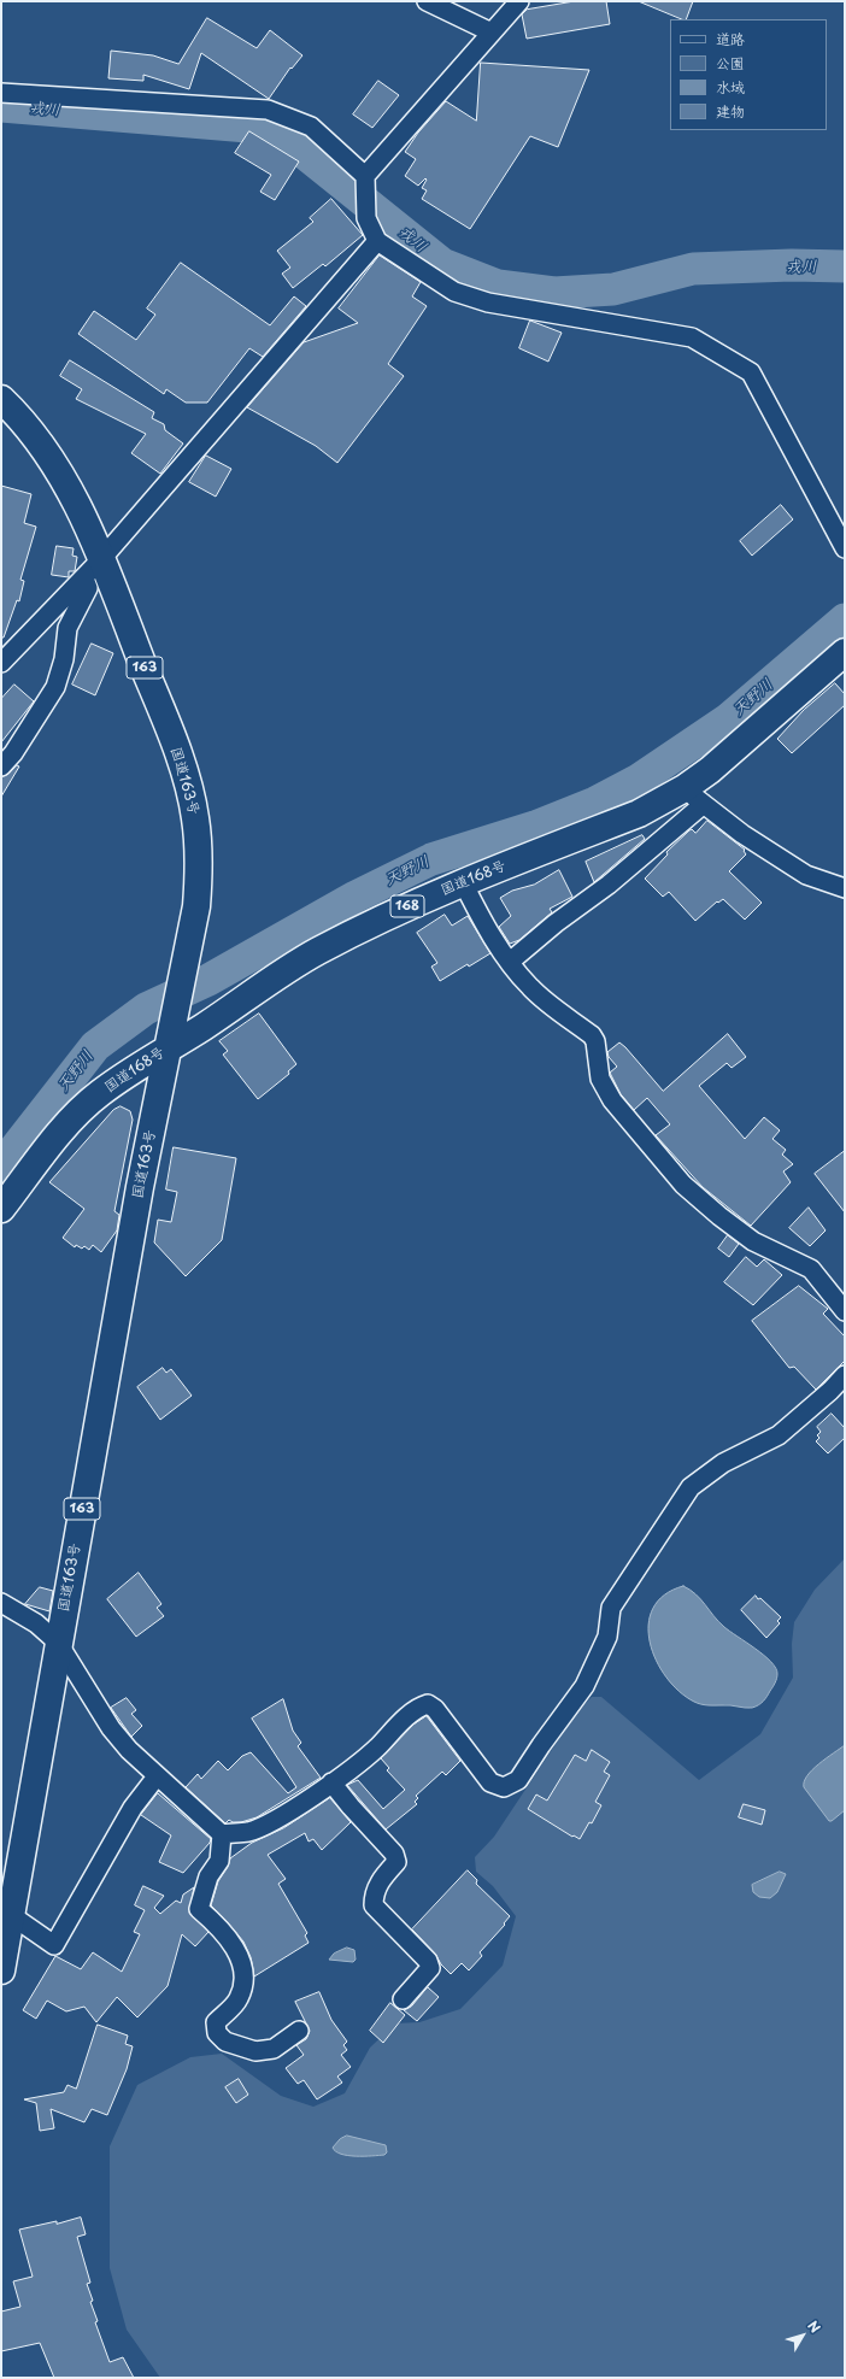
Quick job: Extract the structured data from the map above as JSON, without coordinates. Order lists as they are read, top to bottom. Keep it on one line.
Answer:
{"streets":{"highway":["163","国道163号","国道168号","168"]},"crossings":[["国道163号","国道168号"]],"water":["戎川","天野川"],"legend":["道路","公園","水域","建物"],"north":"top right"}
